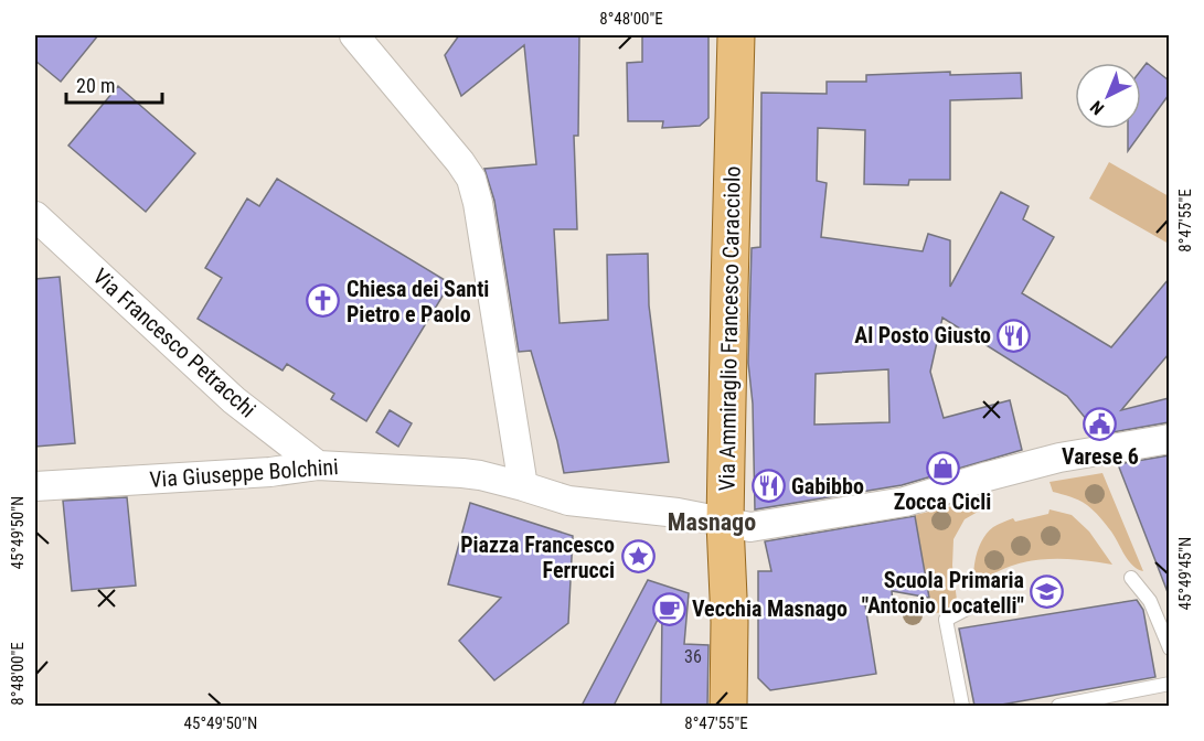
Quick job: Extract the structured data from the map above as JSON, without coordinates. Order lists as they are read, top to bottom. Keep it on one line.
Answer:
{"streets":{"main road":["Via Ammiraglio Francesco Caracciolo"],"street":["Via Francesco Petracchi","Via Giuseppe Bolchini"]},"crossings":[["Via Ammiraglio Francesco Caracciolo","Via Giuseppe Bolchini"],["Via Francesco Petracchi","Via Giuseppe Bolchini"]],"districts":["Masnago"],"places":{"church":["Chiesa dei Santi Pietro e Paolo"],"restaurant":["Al Posto Giusto","Gabibbo"],"public building":["Varese 6"],"shop":["Zocca Cicli"],"place":["Piazza Francesco Ferrucci"],"school or university":["Scuola Primaria \"Antonio Locatelli\""],"cafe":["Vecchia Masnago"]},"house_numbers":["36"],"scale_bar":"20 m","north":"bottom left","coordinates":["8°48'00\"E","8°47'55\"E","45°49'50\"N","45°49'45\"N"]}
